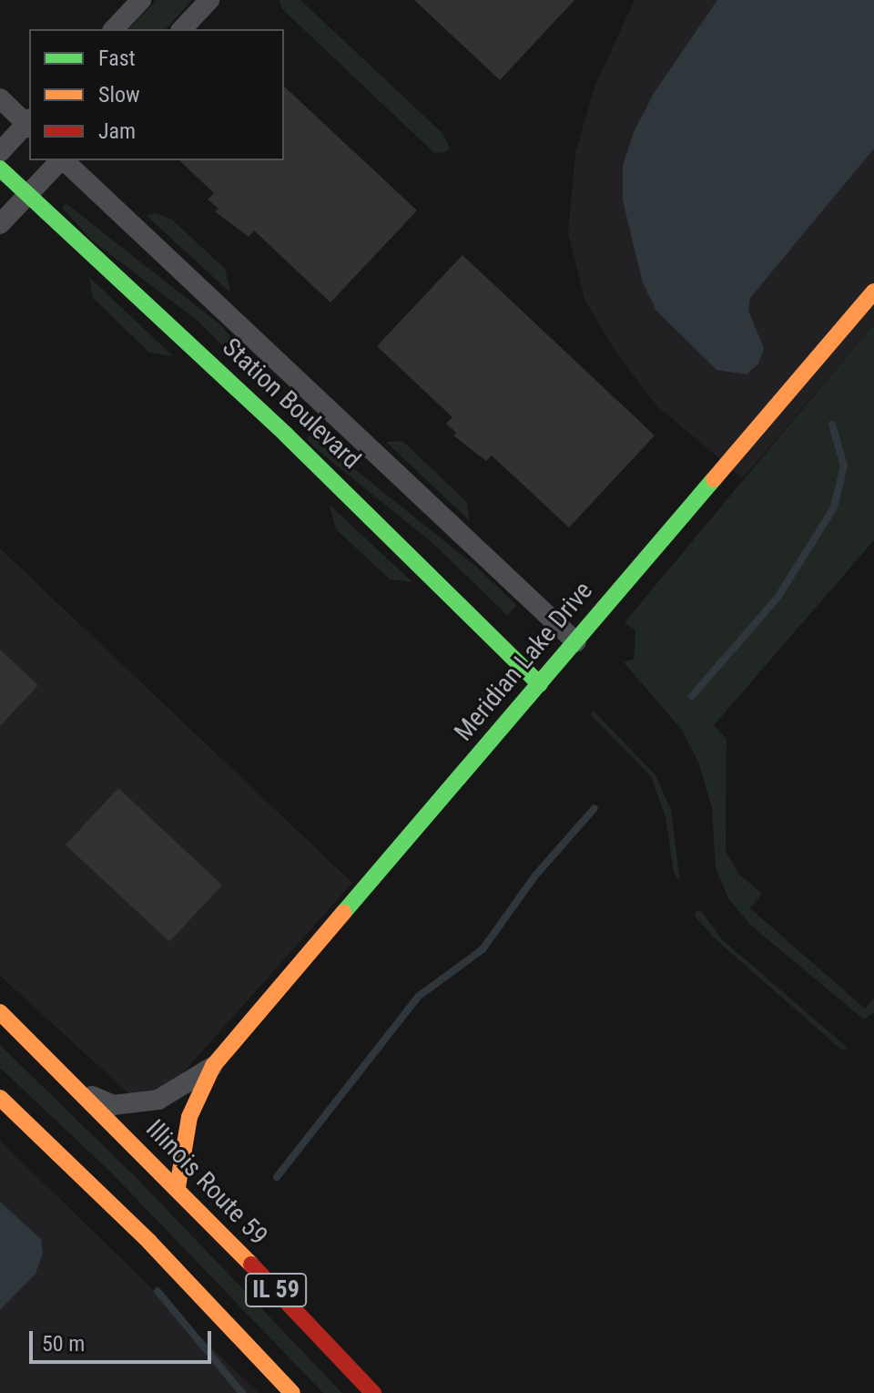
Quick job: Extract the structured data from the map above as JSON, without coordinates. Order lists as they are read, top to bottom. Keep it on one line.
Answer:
{"streets":{"street":["Station Boulevard","Meridian Lake Drive","Illinois Route 59","IL 59"]},"crossings":[["Station Boulevard","Meridian Lake Drive"],["Meridian Lake Drive","Illinois Route 59"]],"legend":["Fast","Slow","Jam"],"scale_bar":"50 m"}
